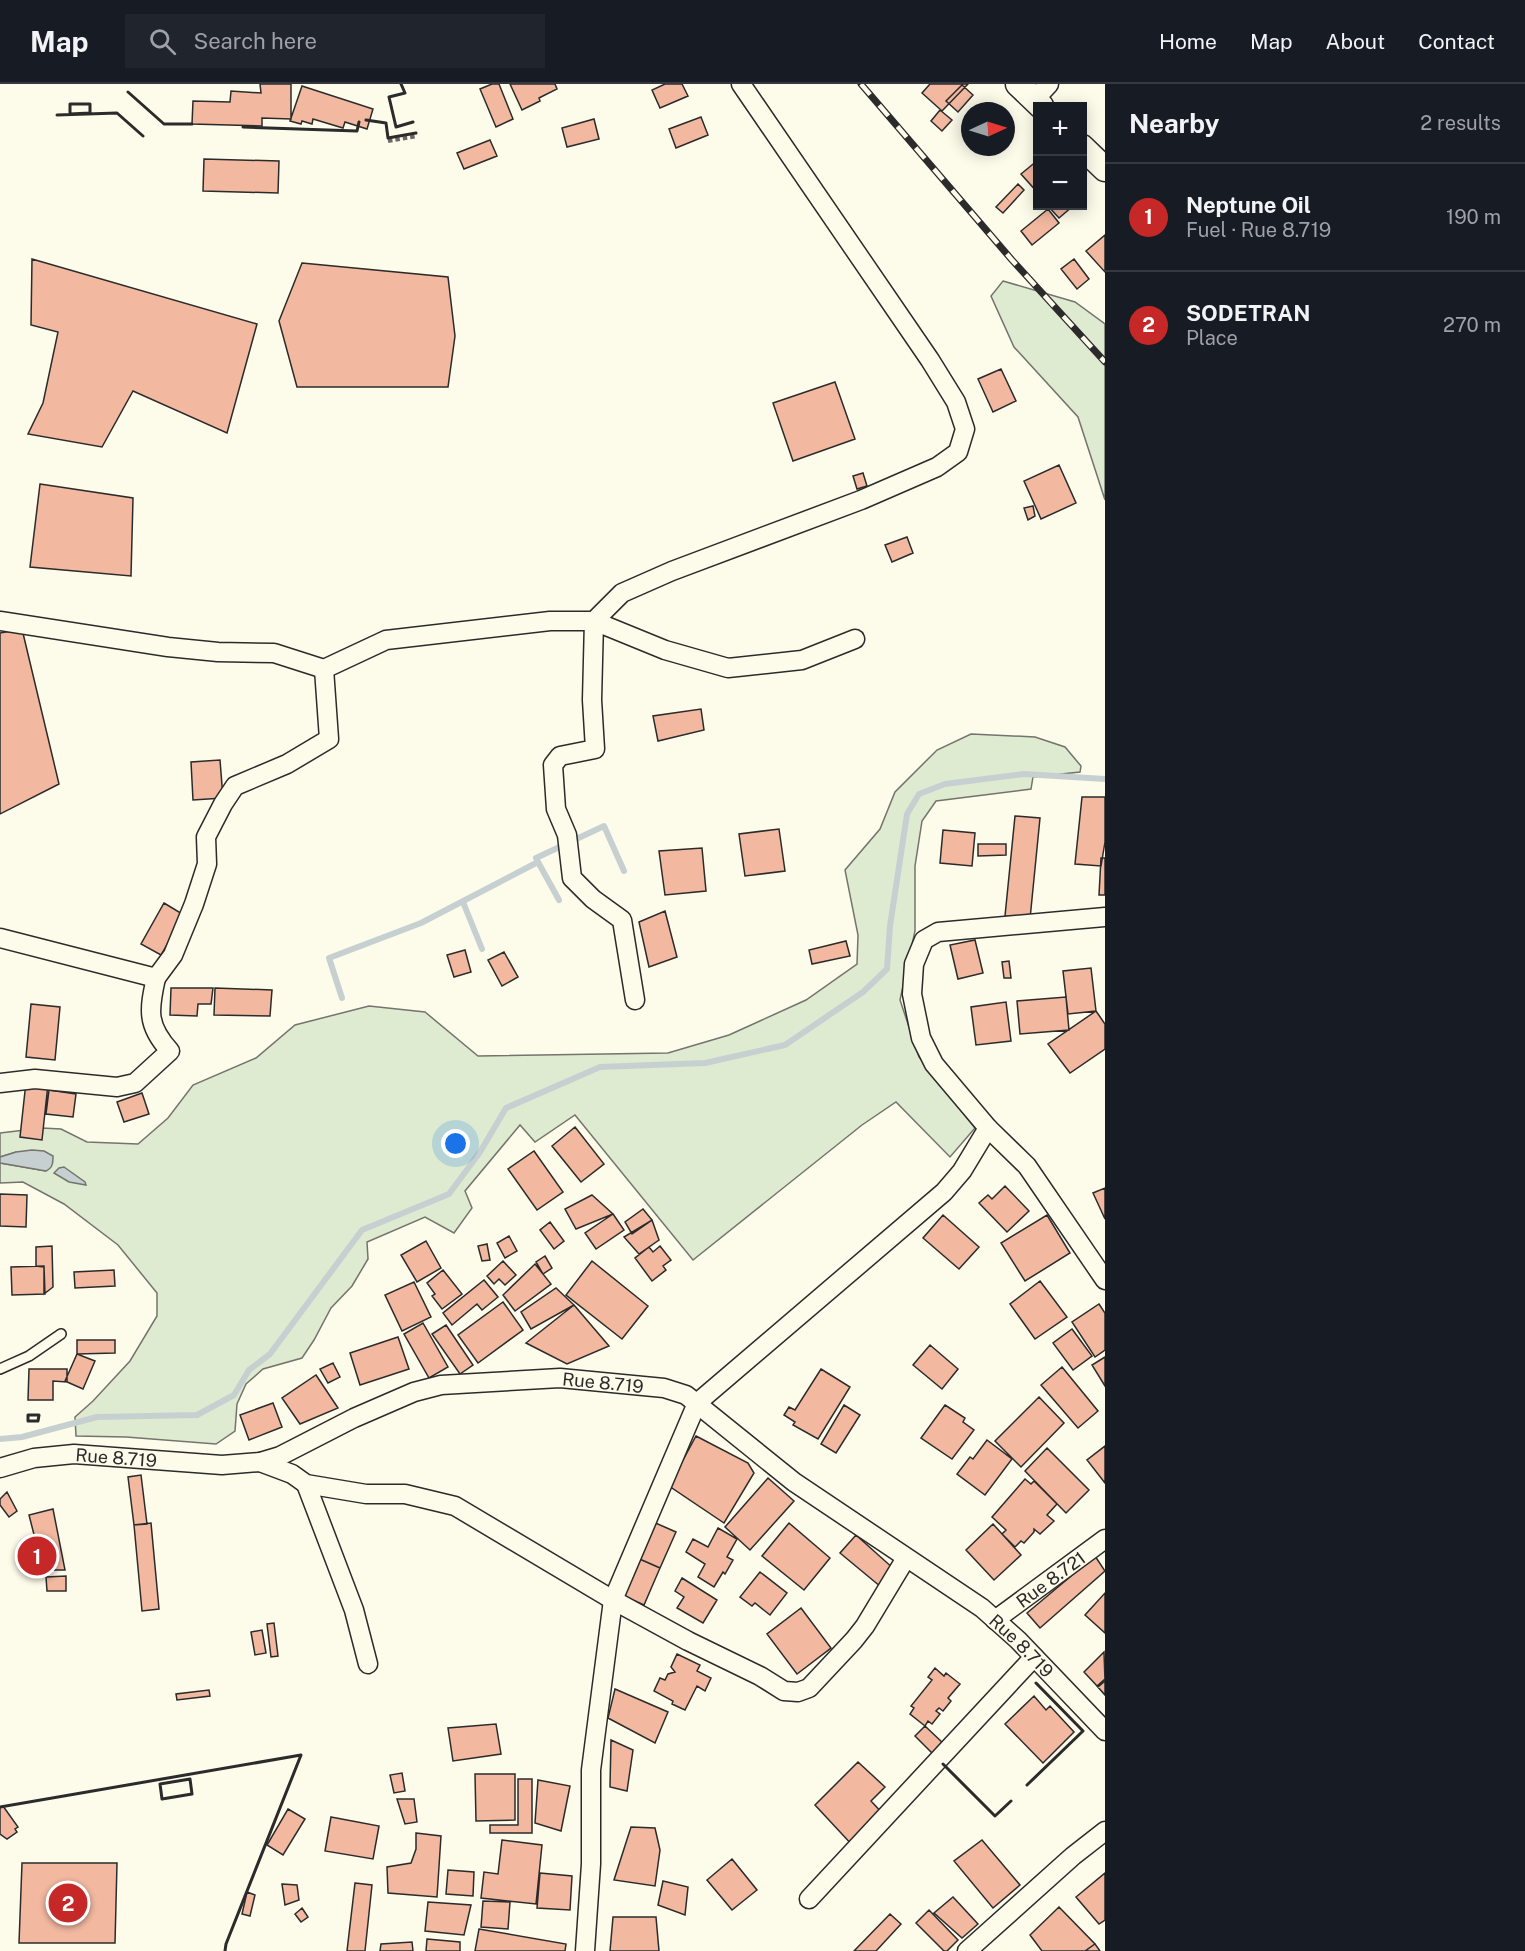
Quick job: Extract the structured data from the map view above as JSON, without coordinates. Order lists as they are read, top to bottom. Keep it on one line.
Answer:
{"streets":{"street":["Rue 8.719","Rue 8.721"]},"crossings":[["Rue 8.719","Rue 8.721"]],"north":"right","page":{"header":"Map","search":"Search here","nav":["Home","Map","About","Contact"],"heading":["Nearby","2 results"],"map_buttons":["+","−"],"list":[{"mark":"1","name":"Neptune Oil","note":"Fuel · Rue 8.719","value":"190 m"},{"mark":"2","name":"SODETRAN","note":"Place","value":"270 m"}],"pins":["1","2"]}}
